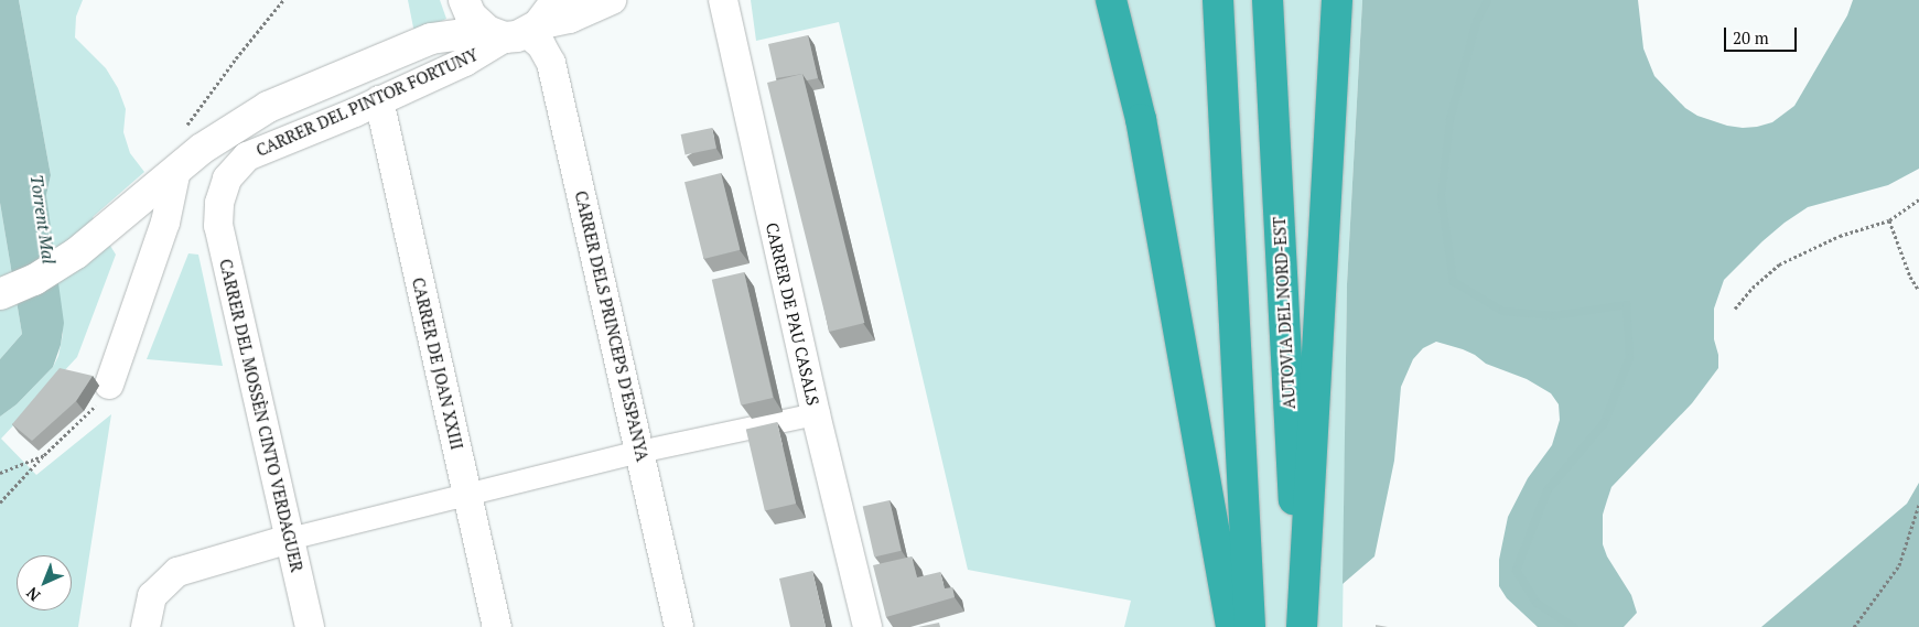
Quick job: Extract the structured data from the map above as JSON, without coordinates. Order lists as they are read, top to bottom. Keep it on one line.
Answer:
{"streets":{"highway":["AUTOVIA DEL NORD-EST"],"street":["CARRER DEL PINTOR FORTUNY","CARRER DE PAU CASALS","CARRER DELS PRINCEPS D'ESPANYA","CARRER DE JOAN XXIII","CARRER DEL MOSSÈN CINTO VERDAGUER"]},"crossings":[["CARRER DEL PINTOR FORTUNY","CARRER DELS PRINCEPS D'ESPANYA"],["CARRER DEL PINTOR FORTUNY","CARRER DE JOAN XXIII"],["CARRER DEL PINTOR FORTUNY","CARRER DEL MOSSÈN CINTO VERDAGUER"]],"water":["Torrent Mal"],"scale_bar":"20 m","north":"bottom left"}
